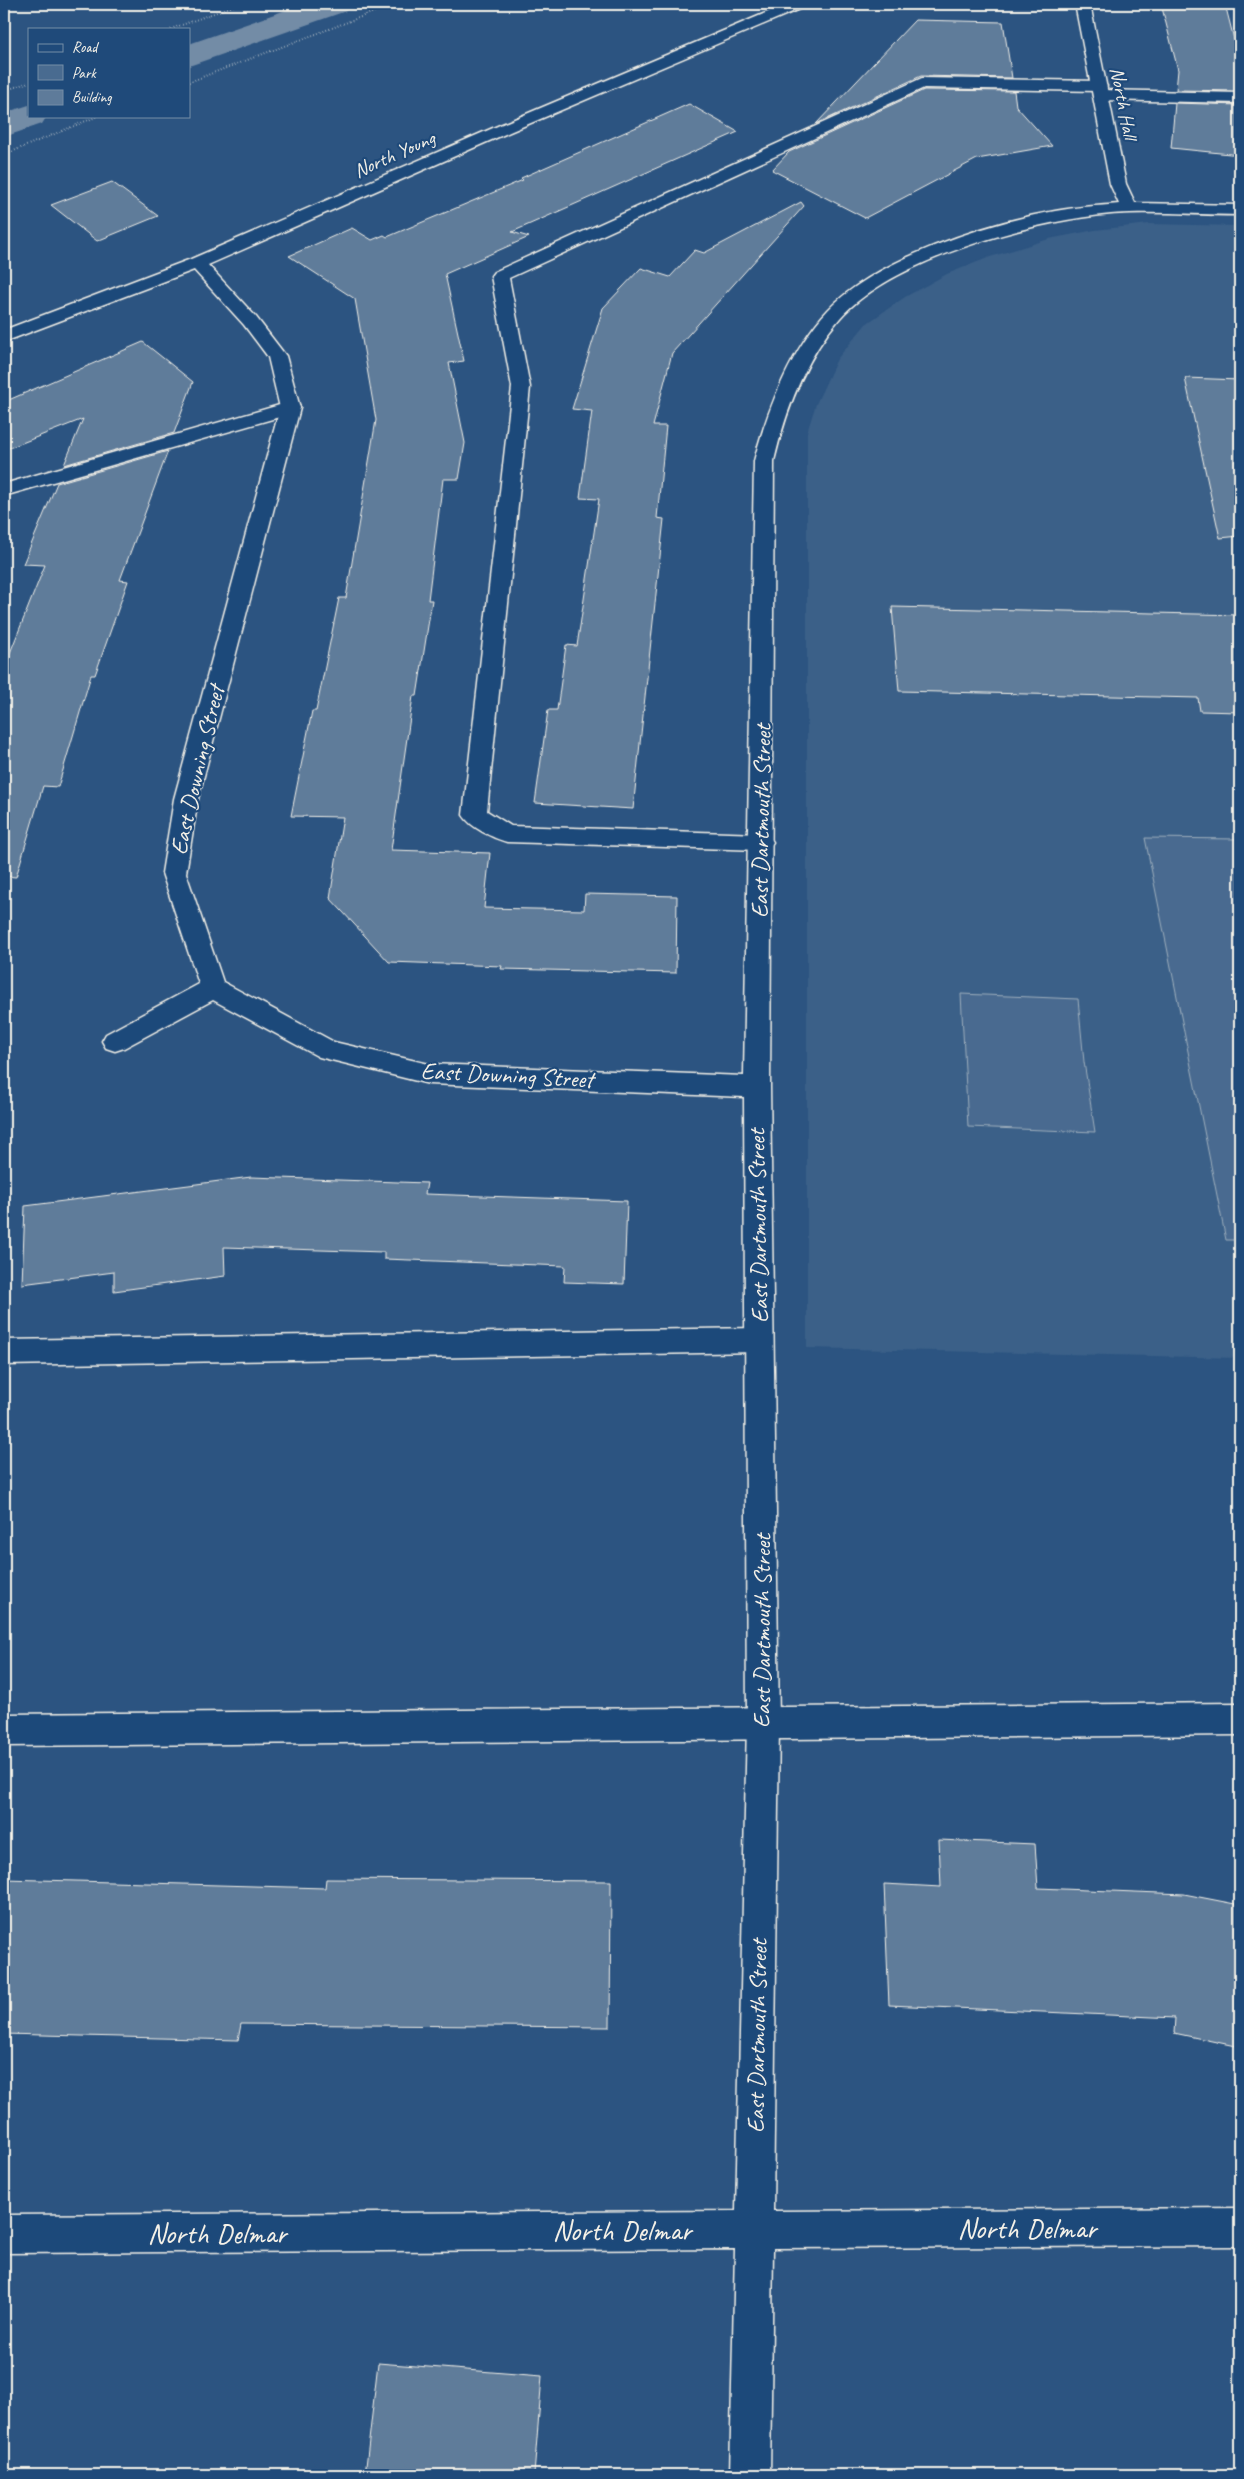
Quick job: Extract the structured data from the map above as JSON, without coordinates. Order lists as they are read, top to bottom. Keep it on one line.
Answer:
{"streets":{"street":["North Hall","North Young","East Downing Street","East Dartmouth Street","North Delmar"]},"crossings":[["North Hall","East Dartmouth Street"],["North Young","East Downing Street"],["East Downing Street","East Dartmouth Street"],["East Dartmouth Street","North Delmar"]],"legend":["Road","Park","Building"]}
